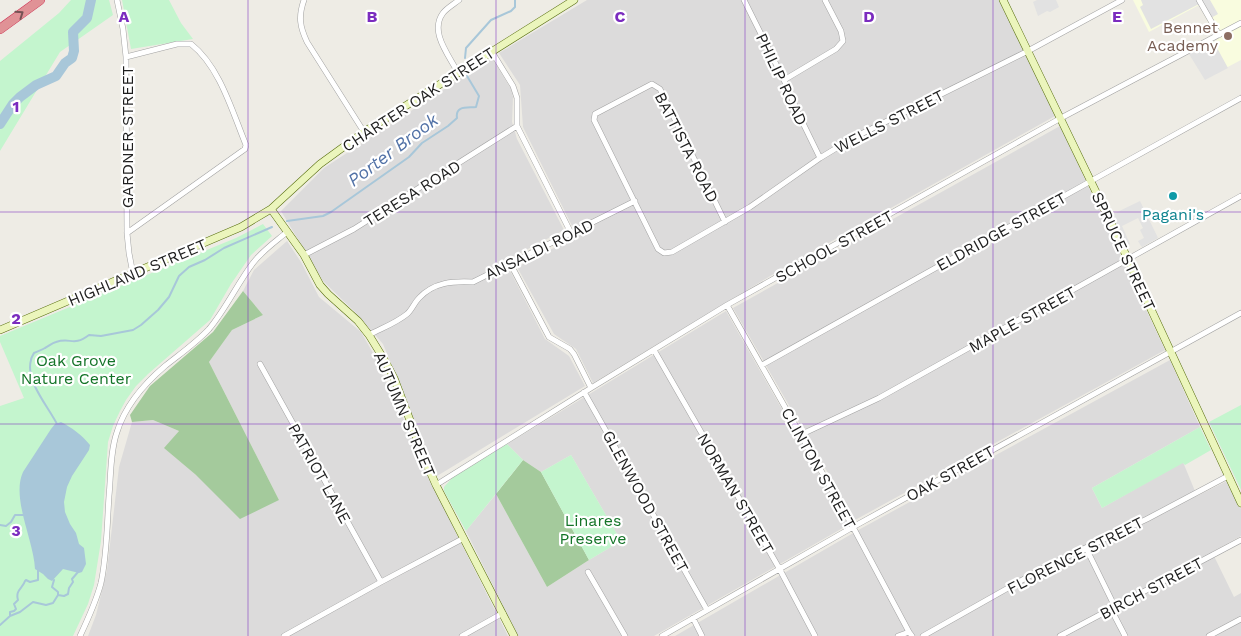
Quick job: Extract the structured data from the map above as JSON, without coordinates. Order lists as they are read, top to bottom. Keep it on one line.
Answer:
{"streets":{"street":["PHILIP ROAD","CHARTER OAK STREET","WELLS STREET","GARDNER STREET","BATTISTA ROAD","TERESA ROAD","ELDRIDGE STREET","SCHOOL STREET","ANSALDI ROAD","SPRUCE STREET","HIGHLAND STREET","MAPLE STREET","AUTUMN STREET","CLINTON STREET","PATRIOT LANE","OAK STREET","NORMAN STREET","GLENWOOD STREET","FLORENCE STREET","BIRCH STREET"]},"crossings":[["PHILIP ROAD","WELLS STREET"],["CHARTER OAK STREET","HIGHLAND STREET"],["CHARTER OAK STREET","AUTUMN STREET"],["WELLS STREET","BATTISTA ROAD"],["WELLS STREET","SPRUCE STREET"],["GARDNER STREET","HIGHLAND STREET"],["BATTISTA ROAD","ANSALDI ROAD"],["TERESA ROAD","AUTUMN STREET"],["ELDRIDGE STREET","SPRUCE STREET"],["ELDRIDGE STREET","CLINTON STREET"],["SCHOOL STREET","SPRUCE STREET"],["SCHOOL STREET","AUTUMN STREET"],["SCHOOL STREET","CLINTON STREET"],["SCHOOL STREET","NORMAN STREET"],["SCHOOL STREET","GLENWOOD STREET"],["ANSALDI ROAD","AUTUMN STREET"],["SPRUCE STREET","MAPLE STREET"],["SPRUCE STREET","OAK STREET"],["SPRUCE STREET","FLORENCE STREET"],["HIGHLAND STREET","AUTUMN STREET"],["MAPLE STREET","CLINTON STREET"],["CLINTON STREET","OAK STREET"],["OAK STREET","NORMAN STREET"],["OAK STREET","GLENWOOD STREET"]],"water":["Porter Brook"],"parks":["Oak Grove Nature Center","Linares Preserve"],"places":["Bennet Academy","Pagani's"],"grid":{"columns":["A","B","C","D","E"],"rows":["1","2","3"]}}
